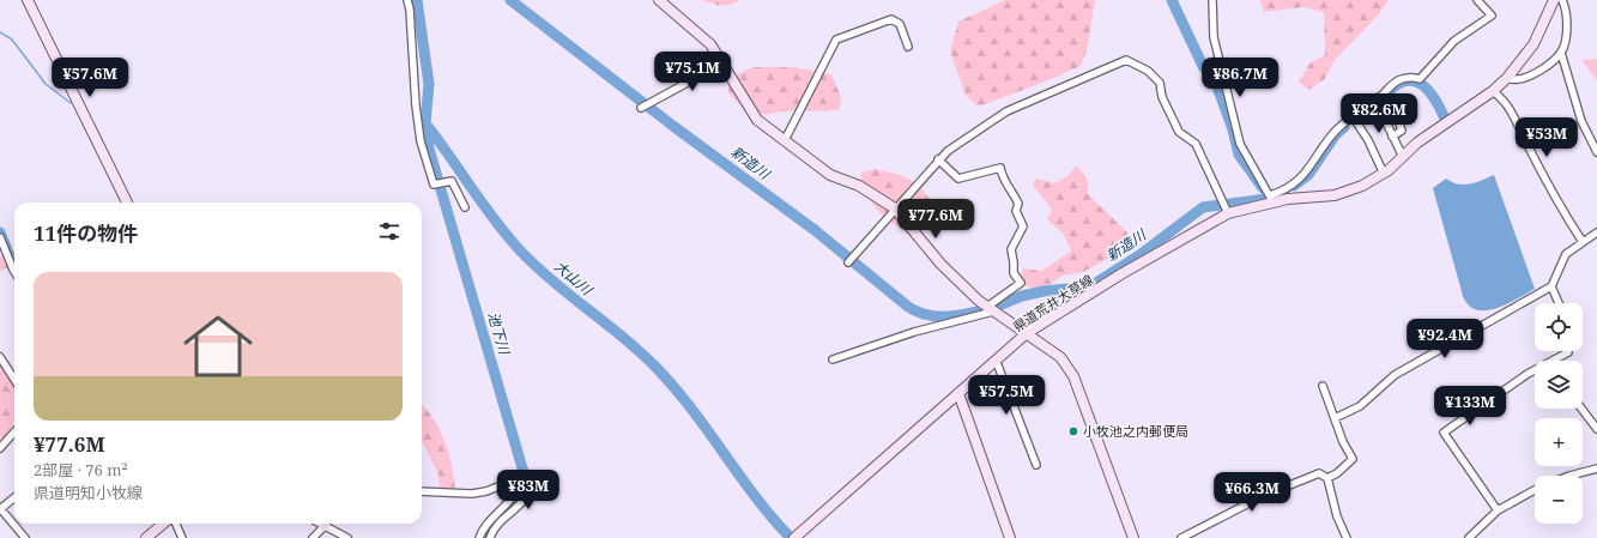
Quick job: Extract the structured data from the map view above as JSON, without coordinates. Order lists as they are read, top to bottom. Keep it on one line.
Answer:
{"streets":{"main road":["県道荒井大草線"]},"water":["新造川","大山川","池下川"],"places":["小牧池之内郵便局"],"page":{"price":["¥75.1M","¥57.6M","¥86.7M","¥82.6M","¥53M","¥77.6M","¥92.4M","¥57.5M","¥133M","¥83M","¥66.3M"],"heading":"11件の物件","list":[{"name":"¥77.6M","note":"2部屋 · 76 m² · 県道明知小牧線"}],"map_buttons":["+","−"]}}
